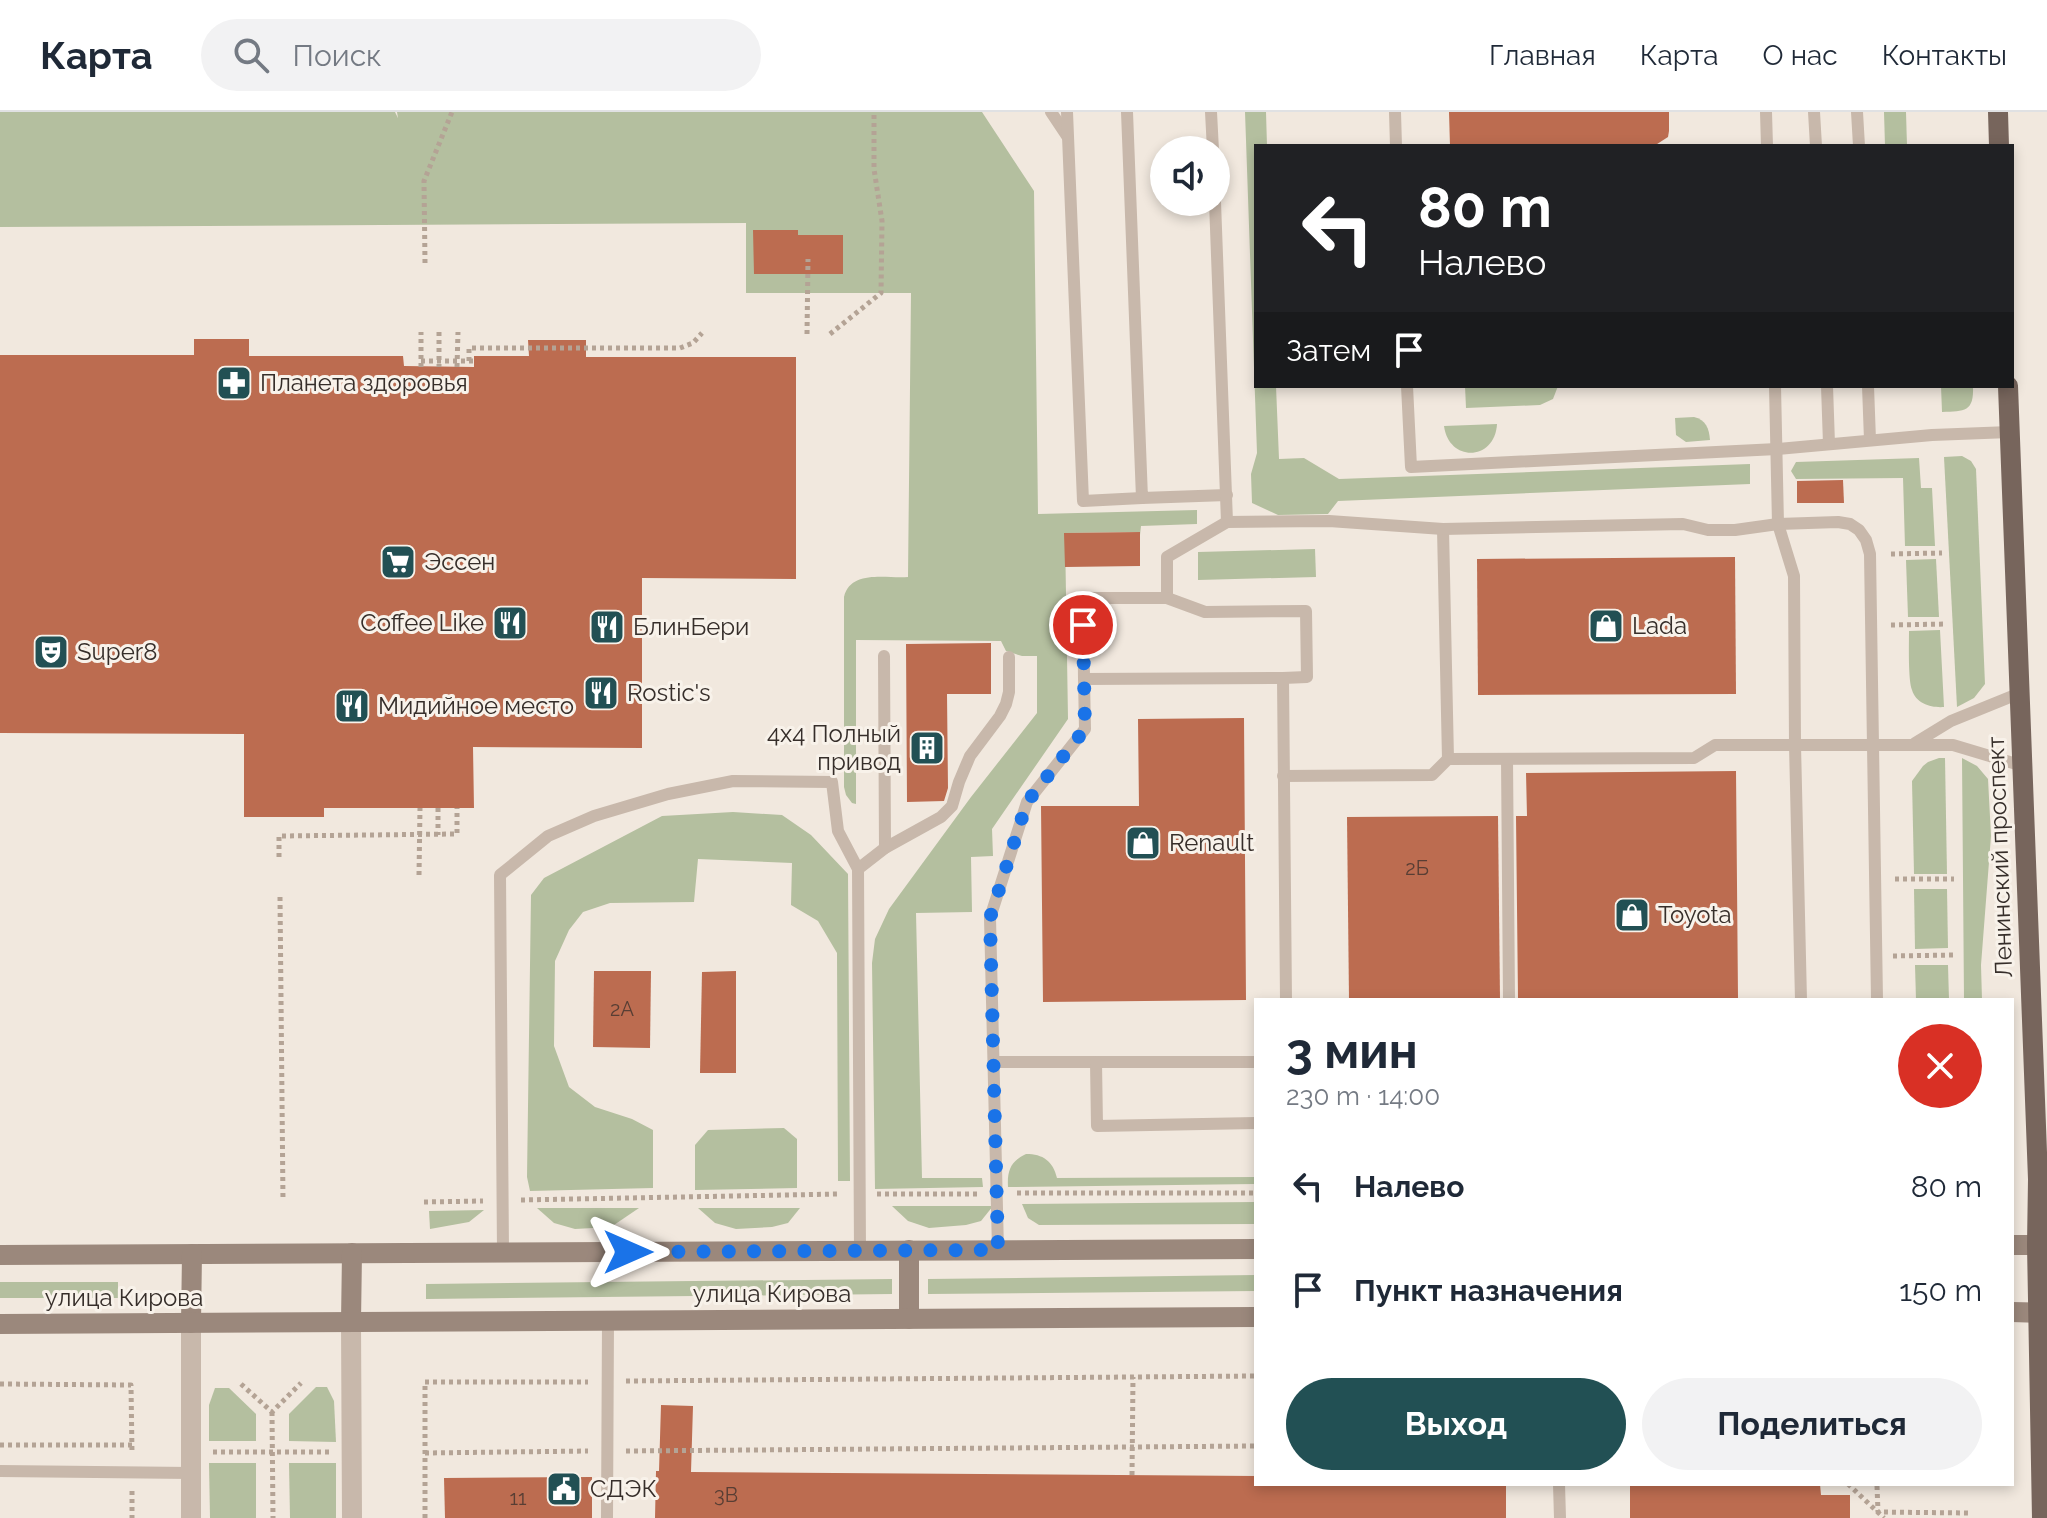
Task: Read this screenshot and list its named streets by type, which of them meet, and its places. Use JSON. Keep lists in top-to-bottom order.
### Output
{
  "streets": {
    "main road": ["Ленинский проспект", "улица Кирова"]
  },
  "places": {
    "pharmacy": ["Планета здоровья"],
    "supermarket": ["Эссен"],
    "restaurant": [
      "Coffee Like",
      "БлинБери",
      "Rostic's",
      "Мидийное место"
    ],
    "shop": ["Lada", "Renault", "Toyota"],
    "theatre": ["Super8"],
    "building": ["4x4 Полный привод"],
    "public building": ["СДЭК"]
  },
  "house_numbers": [
    "2Б",
    "2А",
    "3В",
    "11"
  ],
  "page": {
    "header": "Карта",
    "search": "Поиск",
    "nav": [
      "Главная",
      "Карта",
      "О нас",
      "Контакты"
    ],
    "turn": ["80 m", "Налево"],
    "then": "Затем",
    "heading": ["3 мин", "230 m · 14:00"],
    "list": [
      {
        "name": "Налево",
        "value": "80 m"
      },
      {
        "name": "Пункт назначения",
        "value": "150 m"
      }
    ],
    "buttons": ["Выход", "Поделиться"]
  }
}
